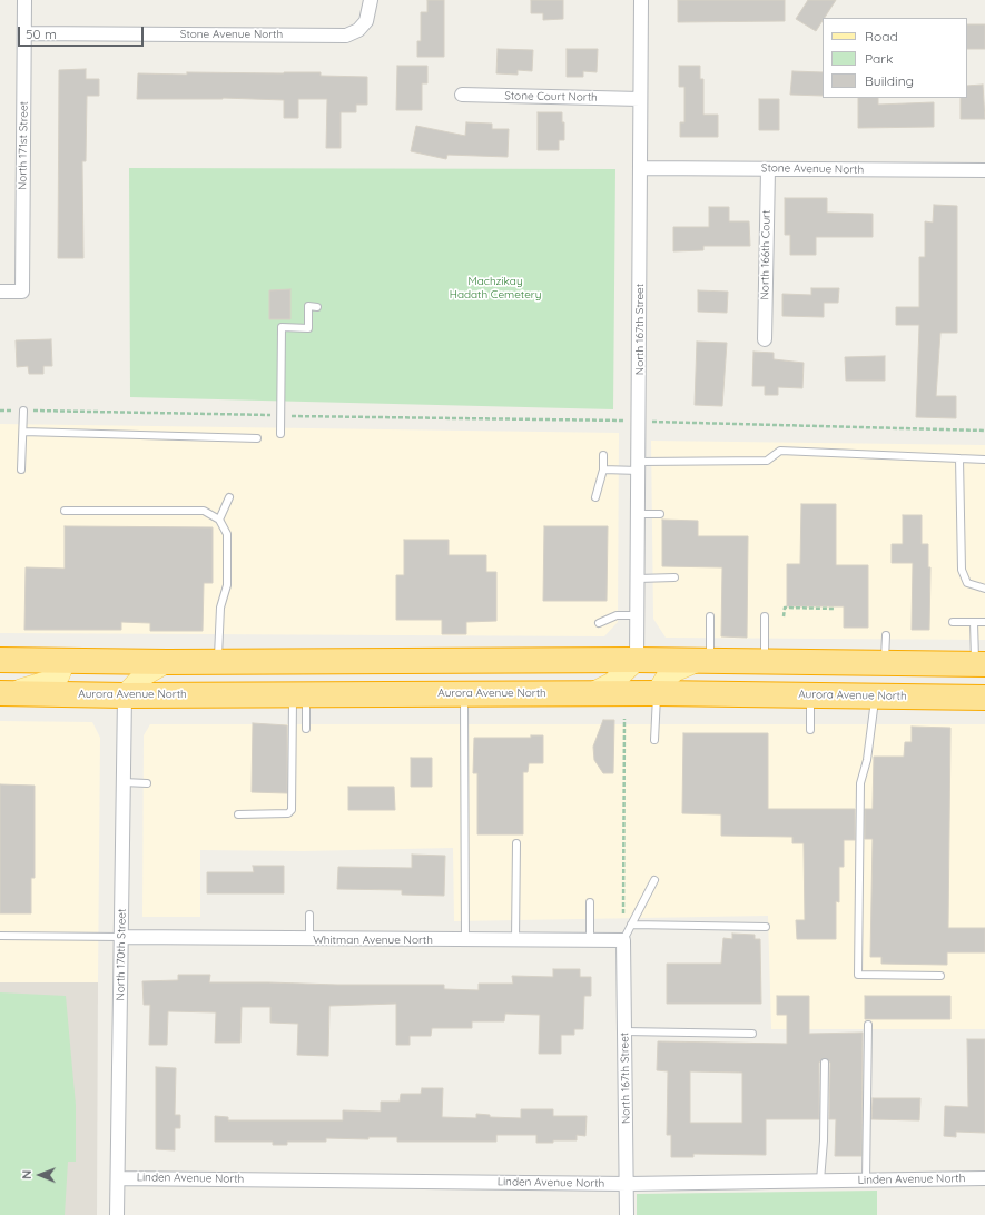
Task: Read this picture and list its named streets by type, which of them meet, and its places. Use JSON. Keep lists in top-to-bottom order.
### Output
{
  "streets": {
    "highway": ["Aurora Avenue North"],
    "street": [
      "Stone Avenue North",
      "Stone Court North",
      "North 171st Street",
      "North 166th Court",
      "North 167th Street",
      "Whitman Avenue North",
      "North 170th Street",
      "Linden Avenue North"
    ]
  },
  "crossings": [
    ["Stone Avenue North", "North 171st Street"],
    ["Stone Avenue North", "North 166th Court"],
    ["Stone Avenue North", "North 167th Street"],
    ["Stone Court North", "North 167th Street"],
    ["North 167th Street", "Whitman Avenue North"],
    ["North 167th Street", "Linden Avenue North"],
    ["Aurora Avenue North", "North 170th Street"],
    ["Whitman Avenue North", "North 170th Street"],
    ["North 170th Street", "Linden Avenue North"]
  ],
  "parks": ["Machzikay Hadath Cemetery"],
  "legend": ["Road", "Park", "Building"],
  "scale_bar": "50 m",
  "north": "left"
}
